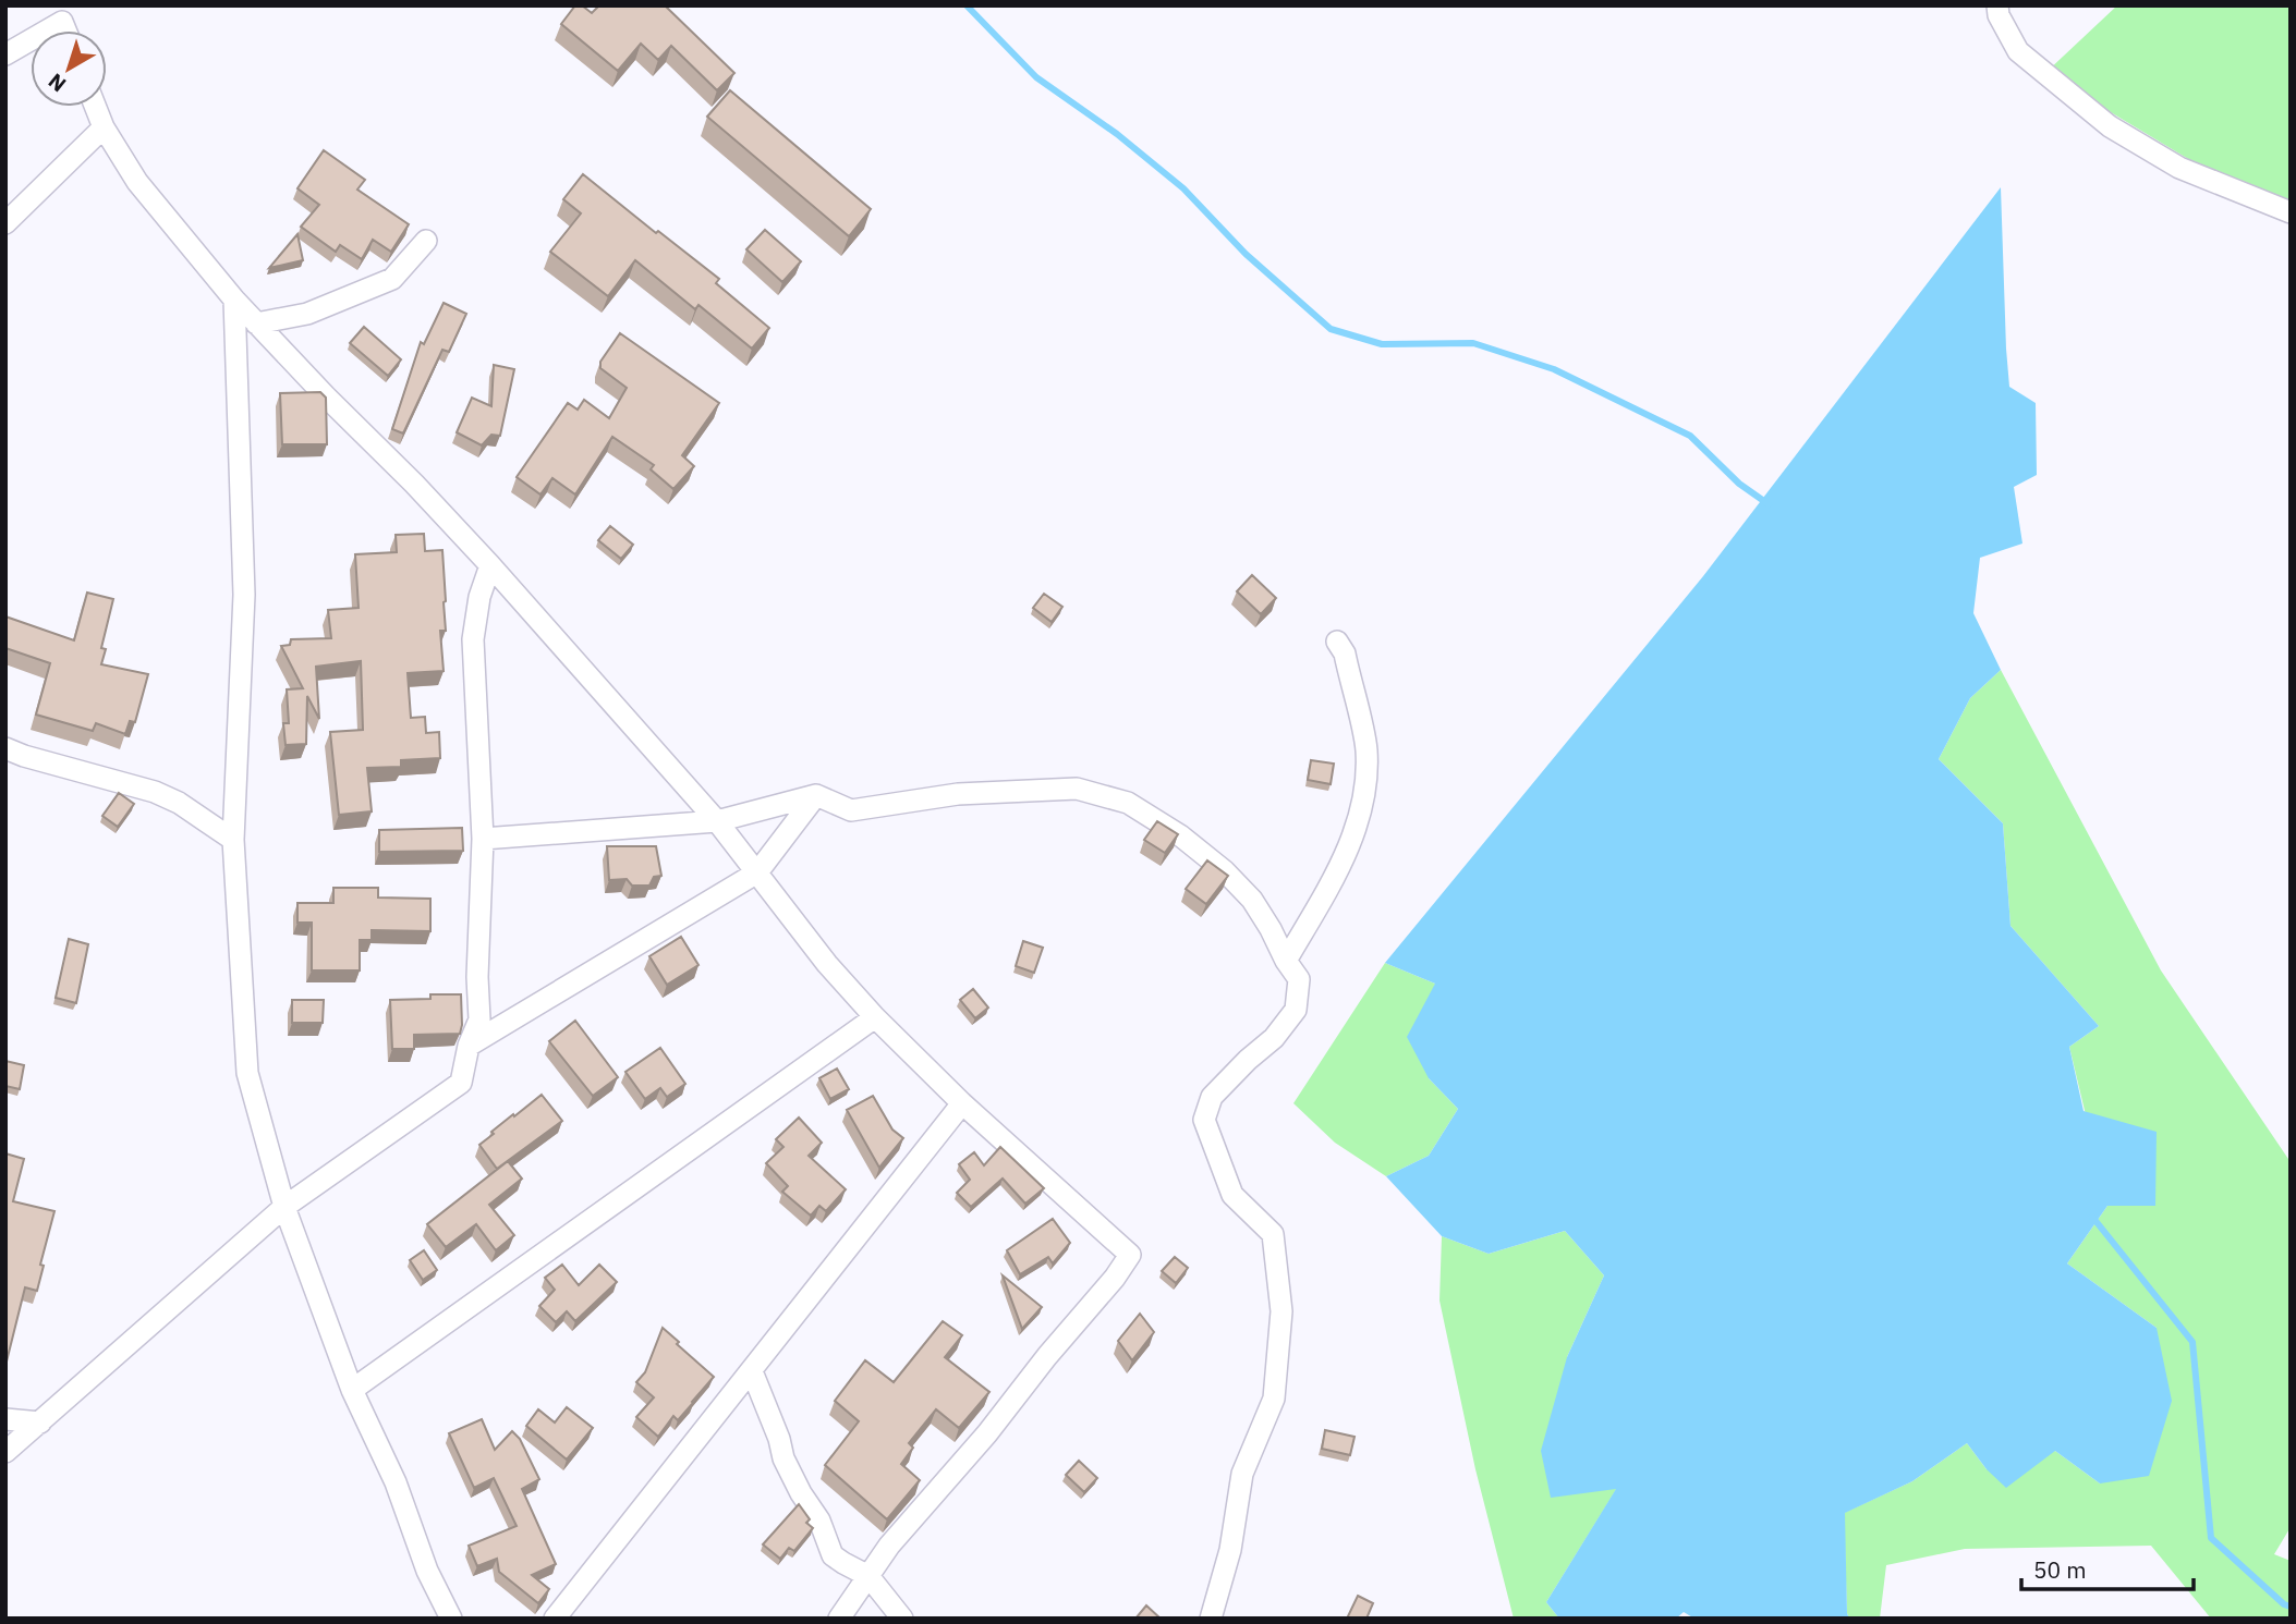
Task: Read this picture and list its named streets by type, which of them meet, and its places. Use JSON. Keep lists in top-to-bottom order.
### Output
{
  "scale_bar": "50 m",
  "north": "bottom left"
}
